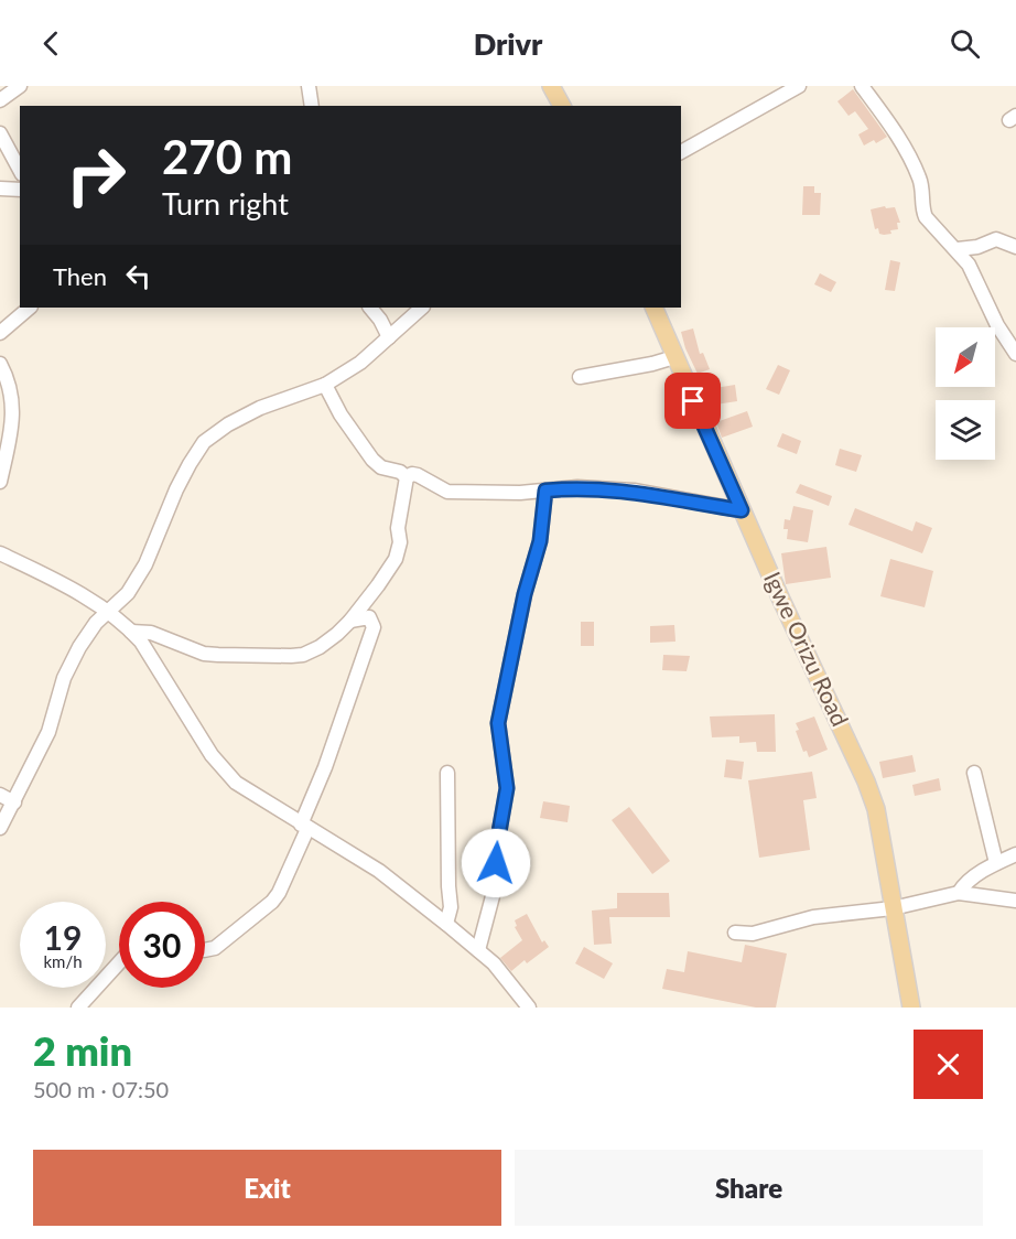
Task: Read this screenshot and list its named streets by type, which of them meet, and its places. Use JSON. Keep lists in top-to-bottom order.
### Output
{
  "streets": {
    "main road": ["Igwe Orizu Road"]
  },
  "north": "bottom left",
  "page": {
    "header": "Drivr",
    "turn": ["270 m", "Turn right"],
    "then": "Then",
    "speed": "19 km/h",
    "limit": "30",
    "heading": ["2 min", "500 m · 07:50"],
    "buttons": ["Exit", "Share"]
  }
}
